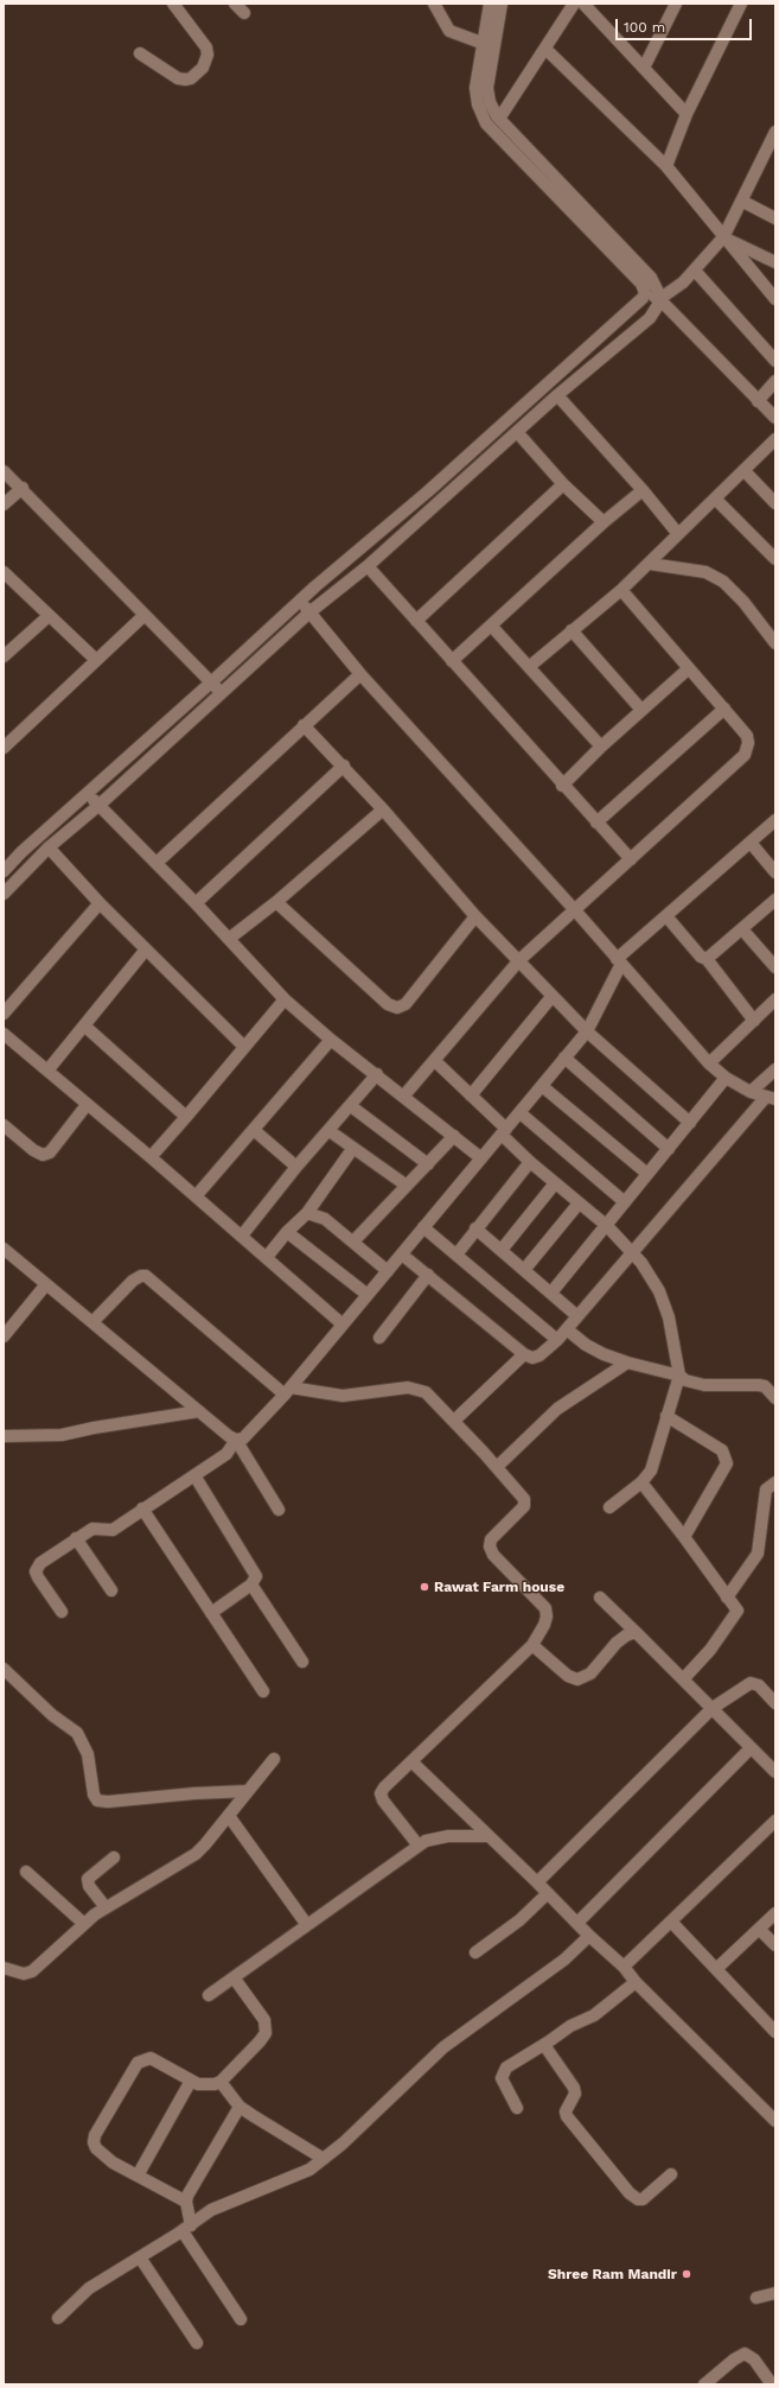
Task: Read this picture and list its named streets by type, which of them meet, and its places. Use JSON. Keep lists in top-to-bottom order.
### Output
{
  "places": ["Rawat Farm house", "Shree Ram Mandir"],
  "scale_bar": "100 m"
}
